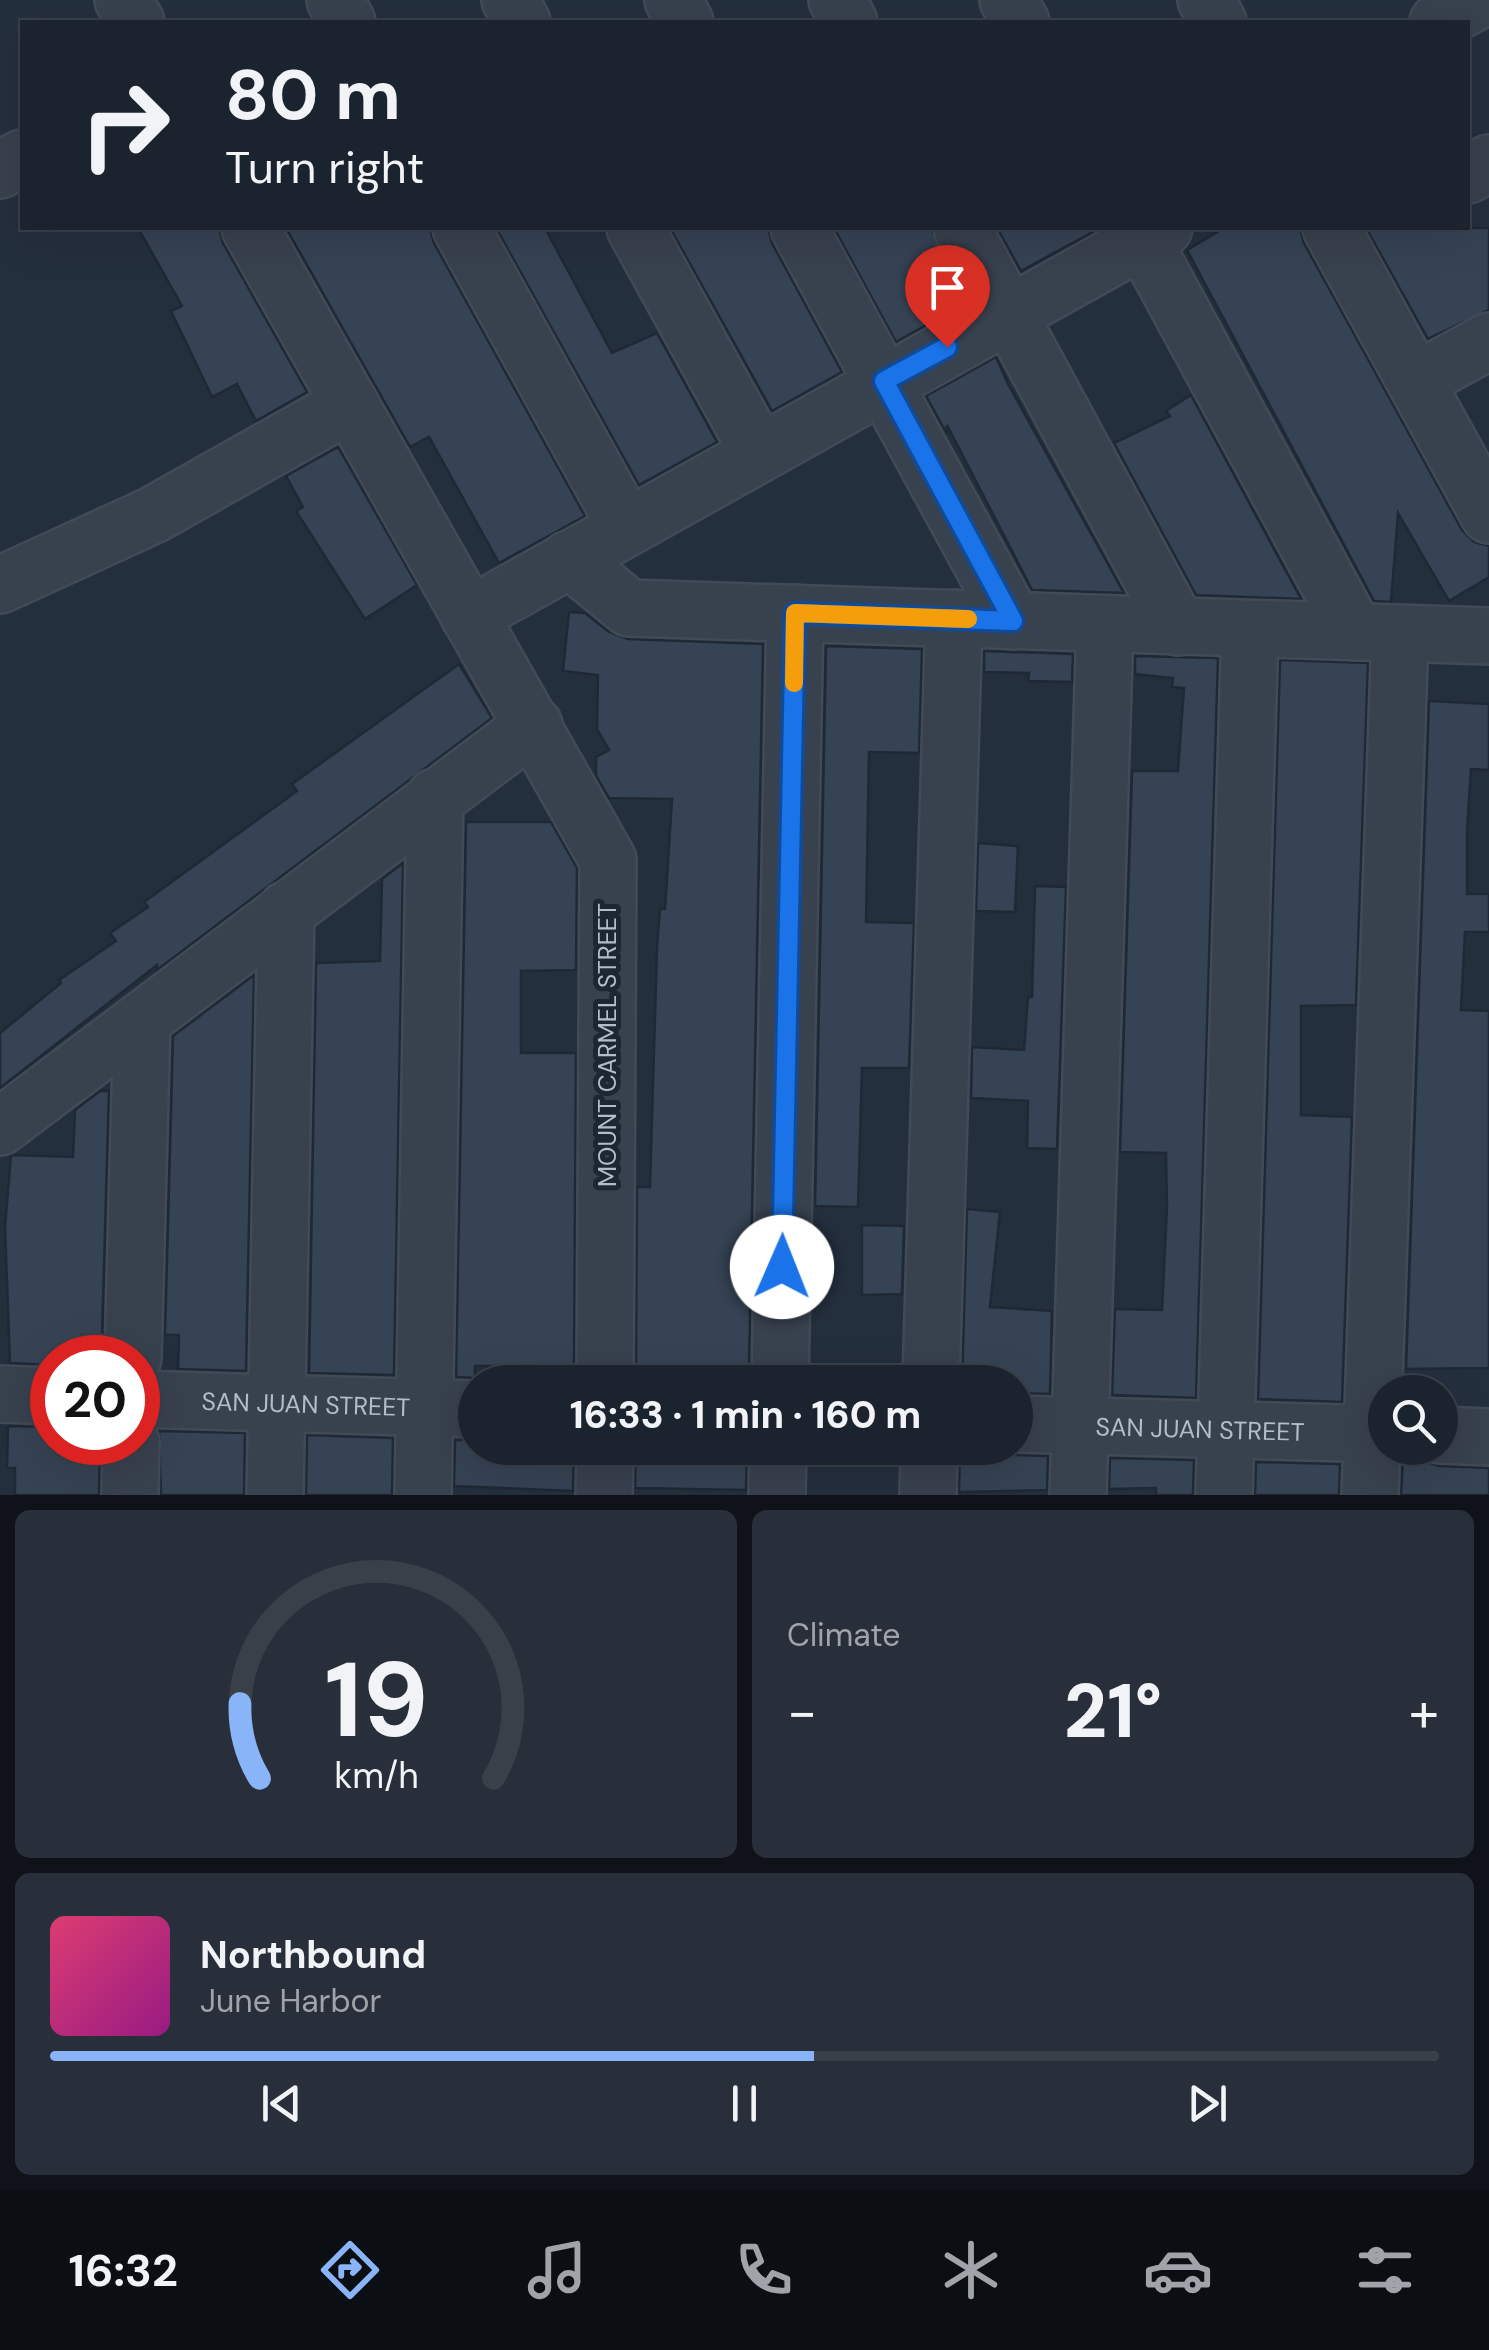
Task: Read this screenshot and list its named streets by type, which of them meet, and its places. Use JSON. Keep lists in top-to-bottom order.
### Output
{
  "streets": {
    "street": ["MOUNT CARMEL STREET", "SAN JUAN STREET"]
  },
  "page": {
    "turn": ["80 m", "Turn right"],
    "limit": "20",
    "trip": "16:33 · 1 min · 160 m",
    "tile": "Climate",
    "heat": ["−", "21°", "+"],
    "song": ["Northbound", "June Harbor"],
    "tabs": "16:32",
    "gauge": ["19", "km/h"]
  }
}
